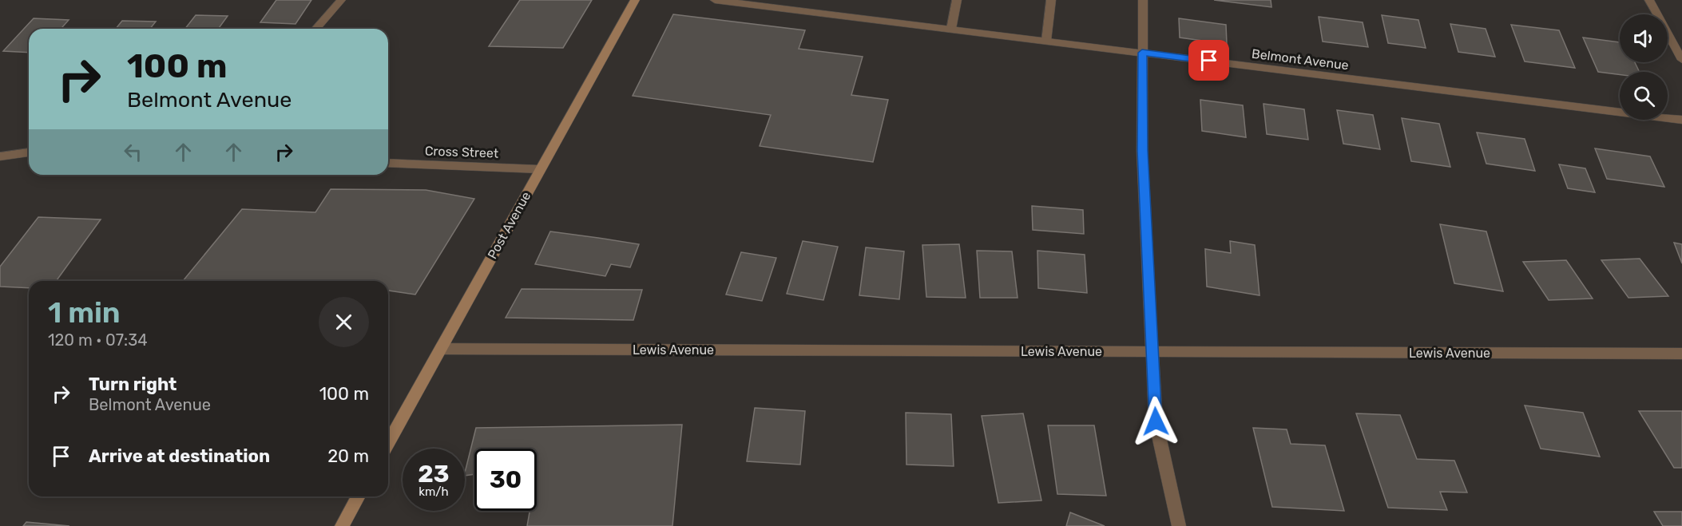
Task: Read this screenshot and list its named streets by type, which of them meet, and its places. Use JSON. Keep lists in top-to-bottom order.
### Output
{
  "streets": {
    "main road": ["Post Avenue"],
    "street": ["Belmont Avenue", "Cross Street", "Lewis Avenue"]
  },
  "crossings": [
    ["Cross Street", "Post Avenue"],
    ["Post Avenue", "Lewis Avenue"]
  ],
  "page": {
    "turn": ["100 m", "Belmont Avenue"],
    "heading": ["1 min", "120 m · 07:34"],
    "list": [
      {
        "name": "Turn right",
        "note": "Belmont Avenue",
        "value": "100 m"
      },
      {
        "name": "Arrive at destination",
        "value": "20 m"
      }
    ],
    "speed": "23 km/h",
    "limit": "30"
  }
}
